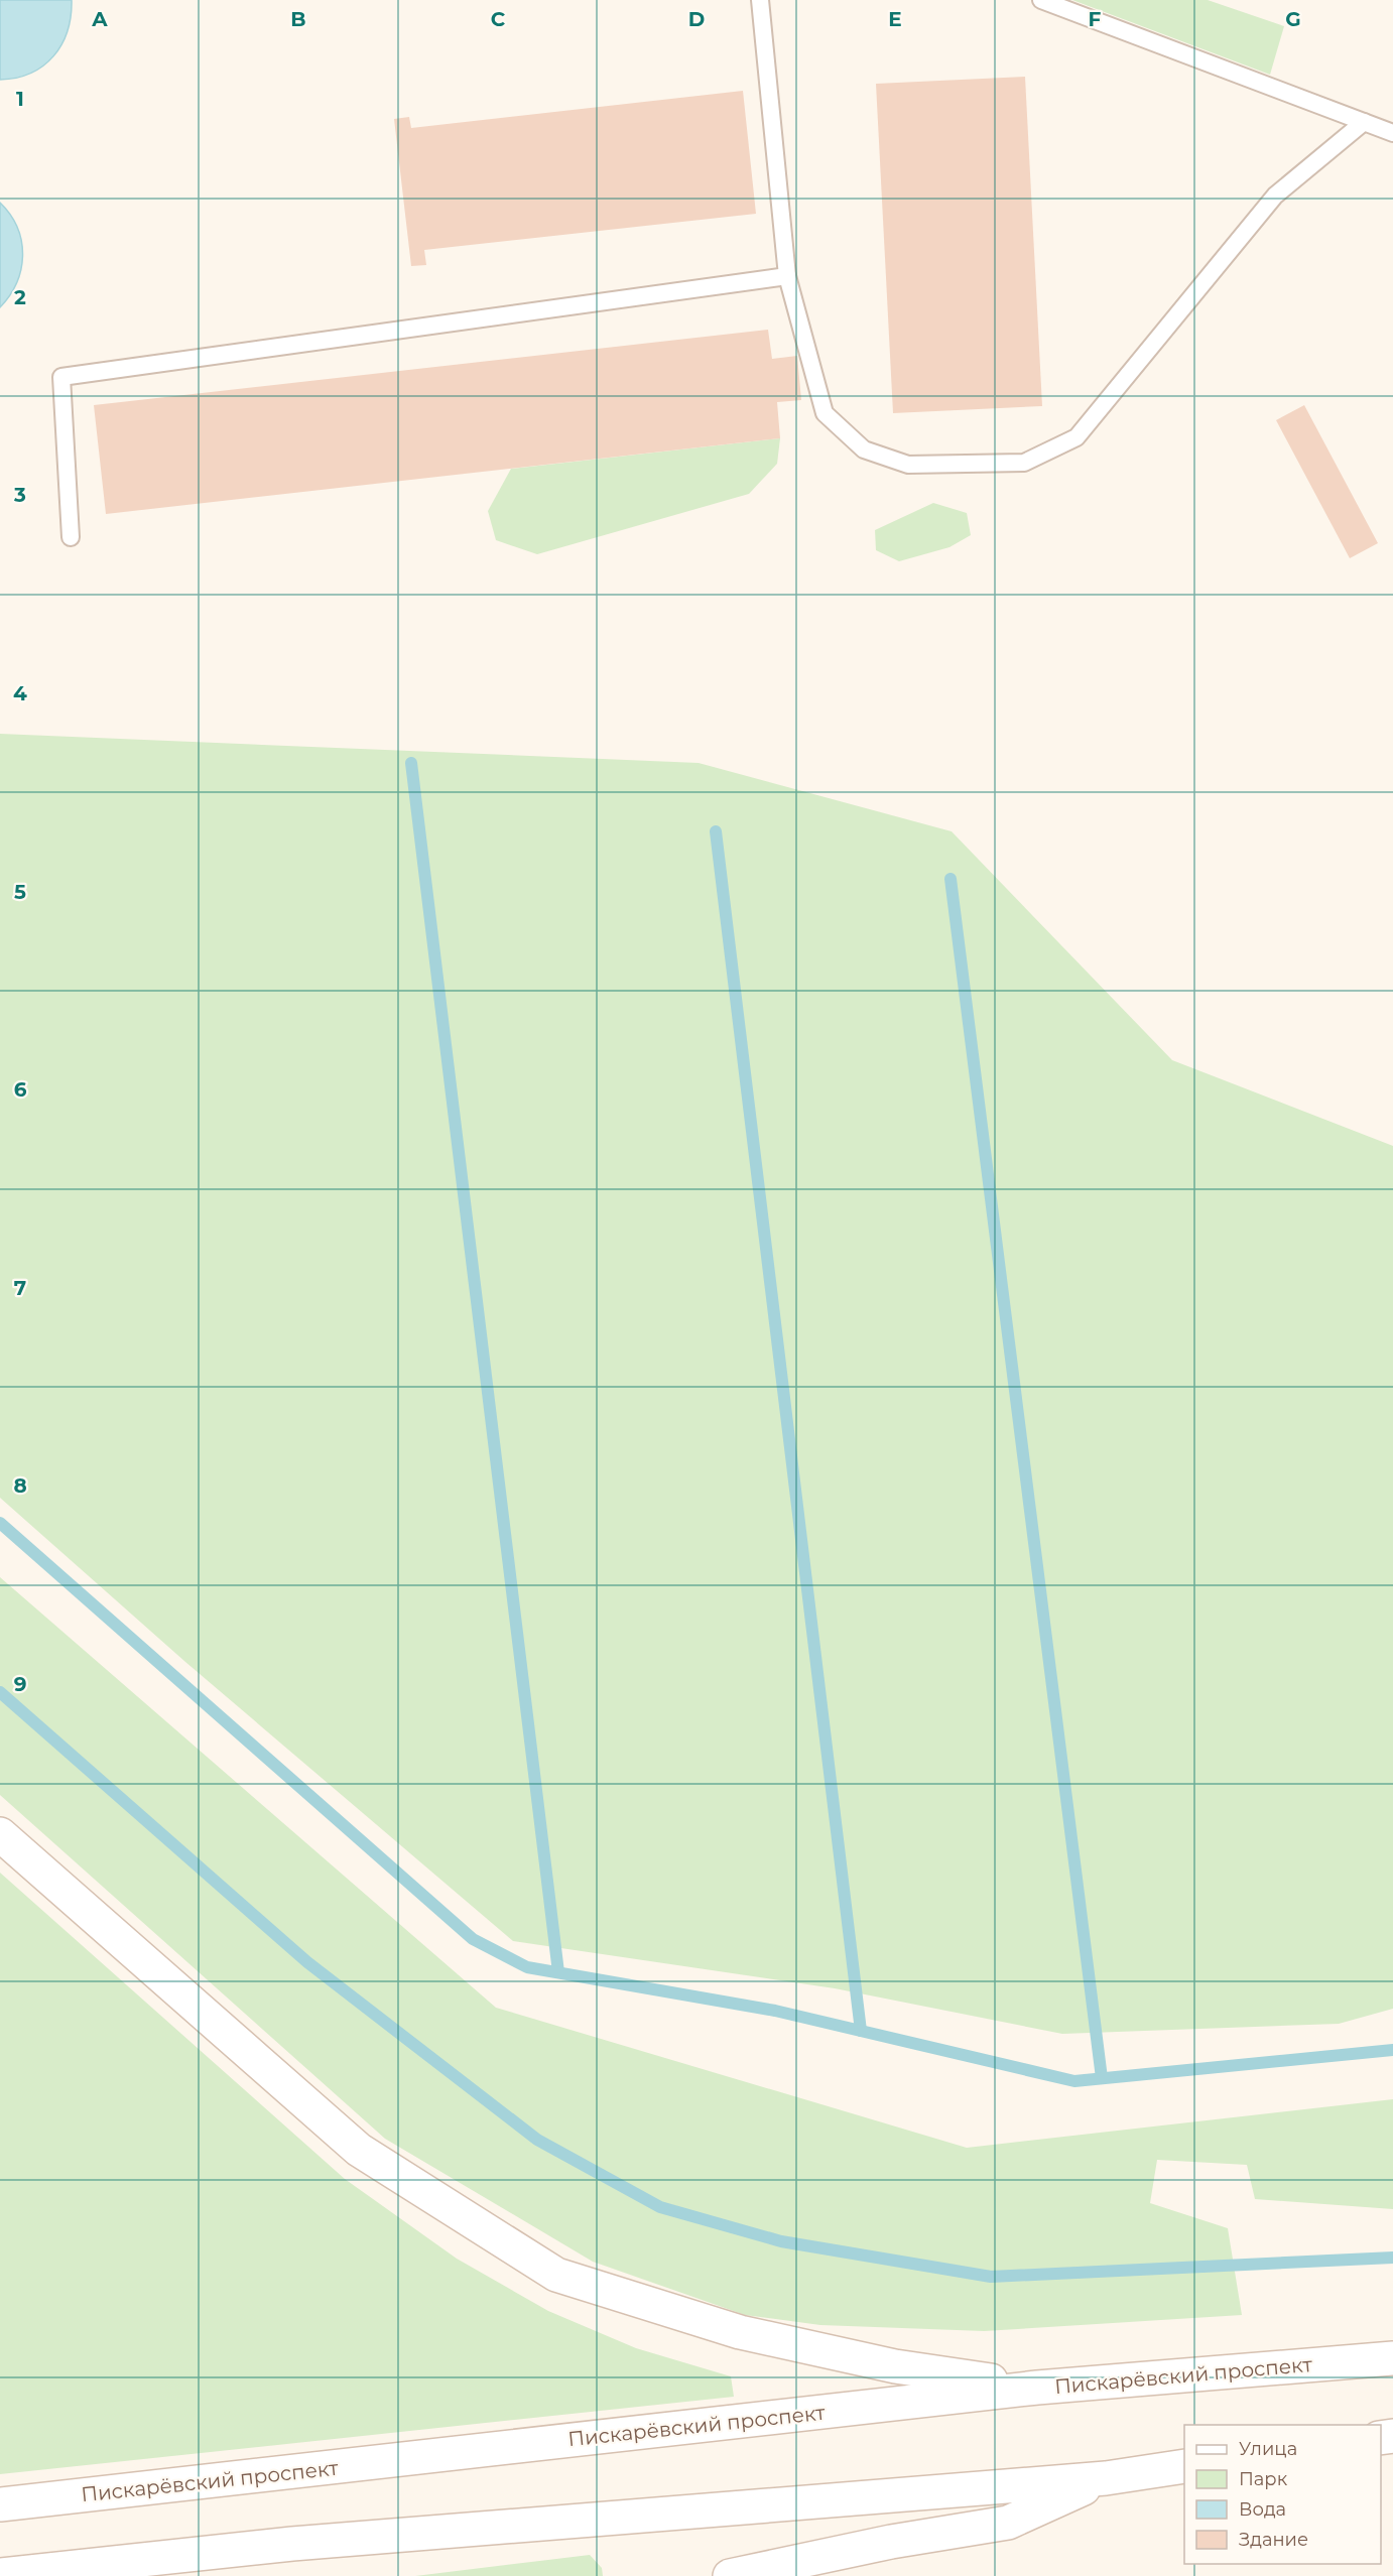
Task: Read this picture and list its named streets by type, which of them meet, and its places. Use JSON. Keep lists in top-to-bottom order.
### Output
{
  "streets": {
    "main road": ["Пискарёвский проспект"]
  },
  "legend": [
    "Улица",
    "Парк",
    "Вода",
    "Здание"
  ],
  "grid": {
    "columns": [
      "A",
      "B",
      "C",
      "D",
      "E",
      "F",
      "G"
    ],
    "rows": [
      "1",
      "2",
      "3",
      "4",
      "5",
      "6",
      "7",
      "8",
      "9"
    ]
  }
}
